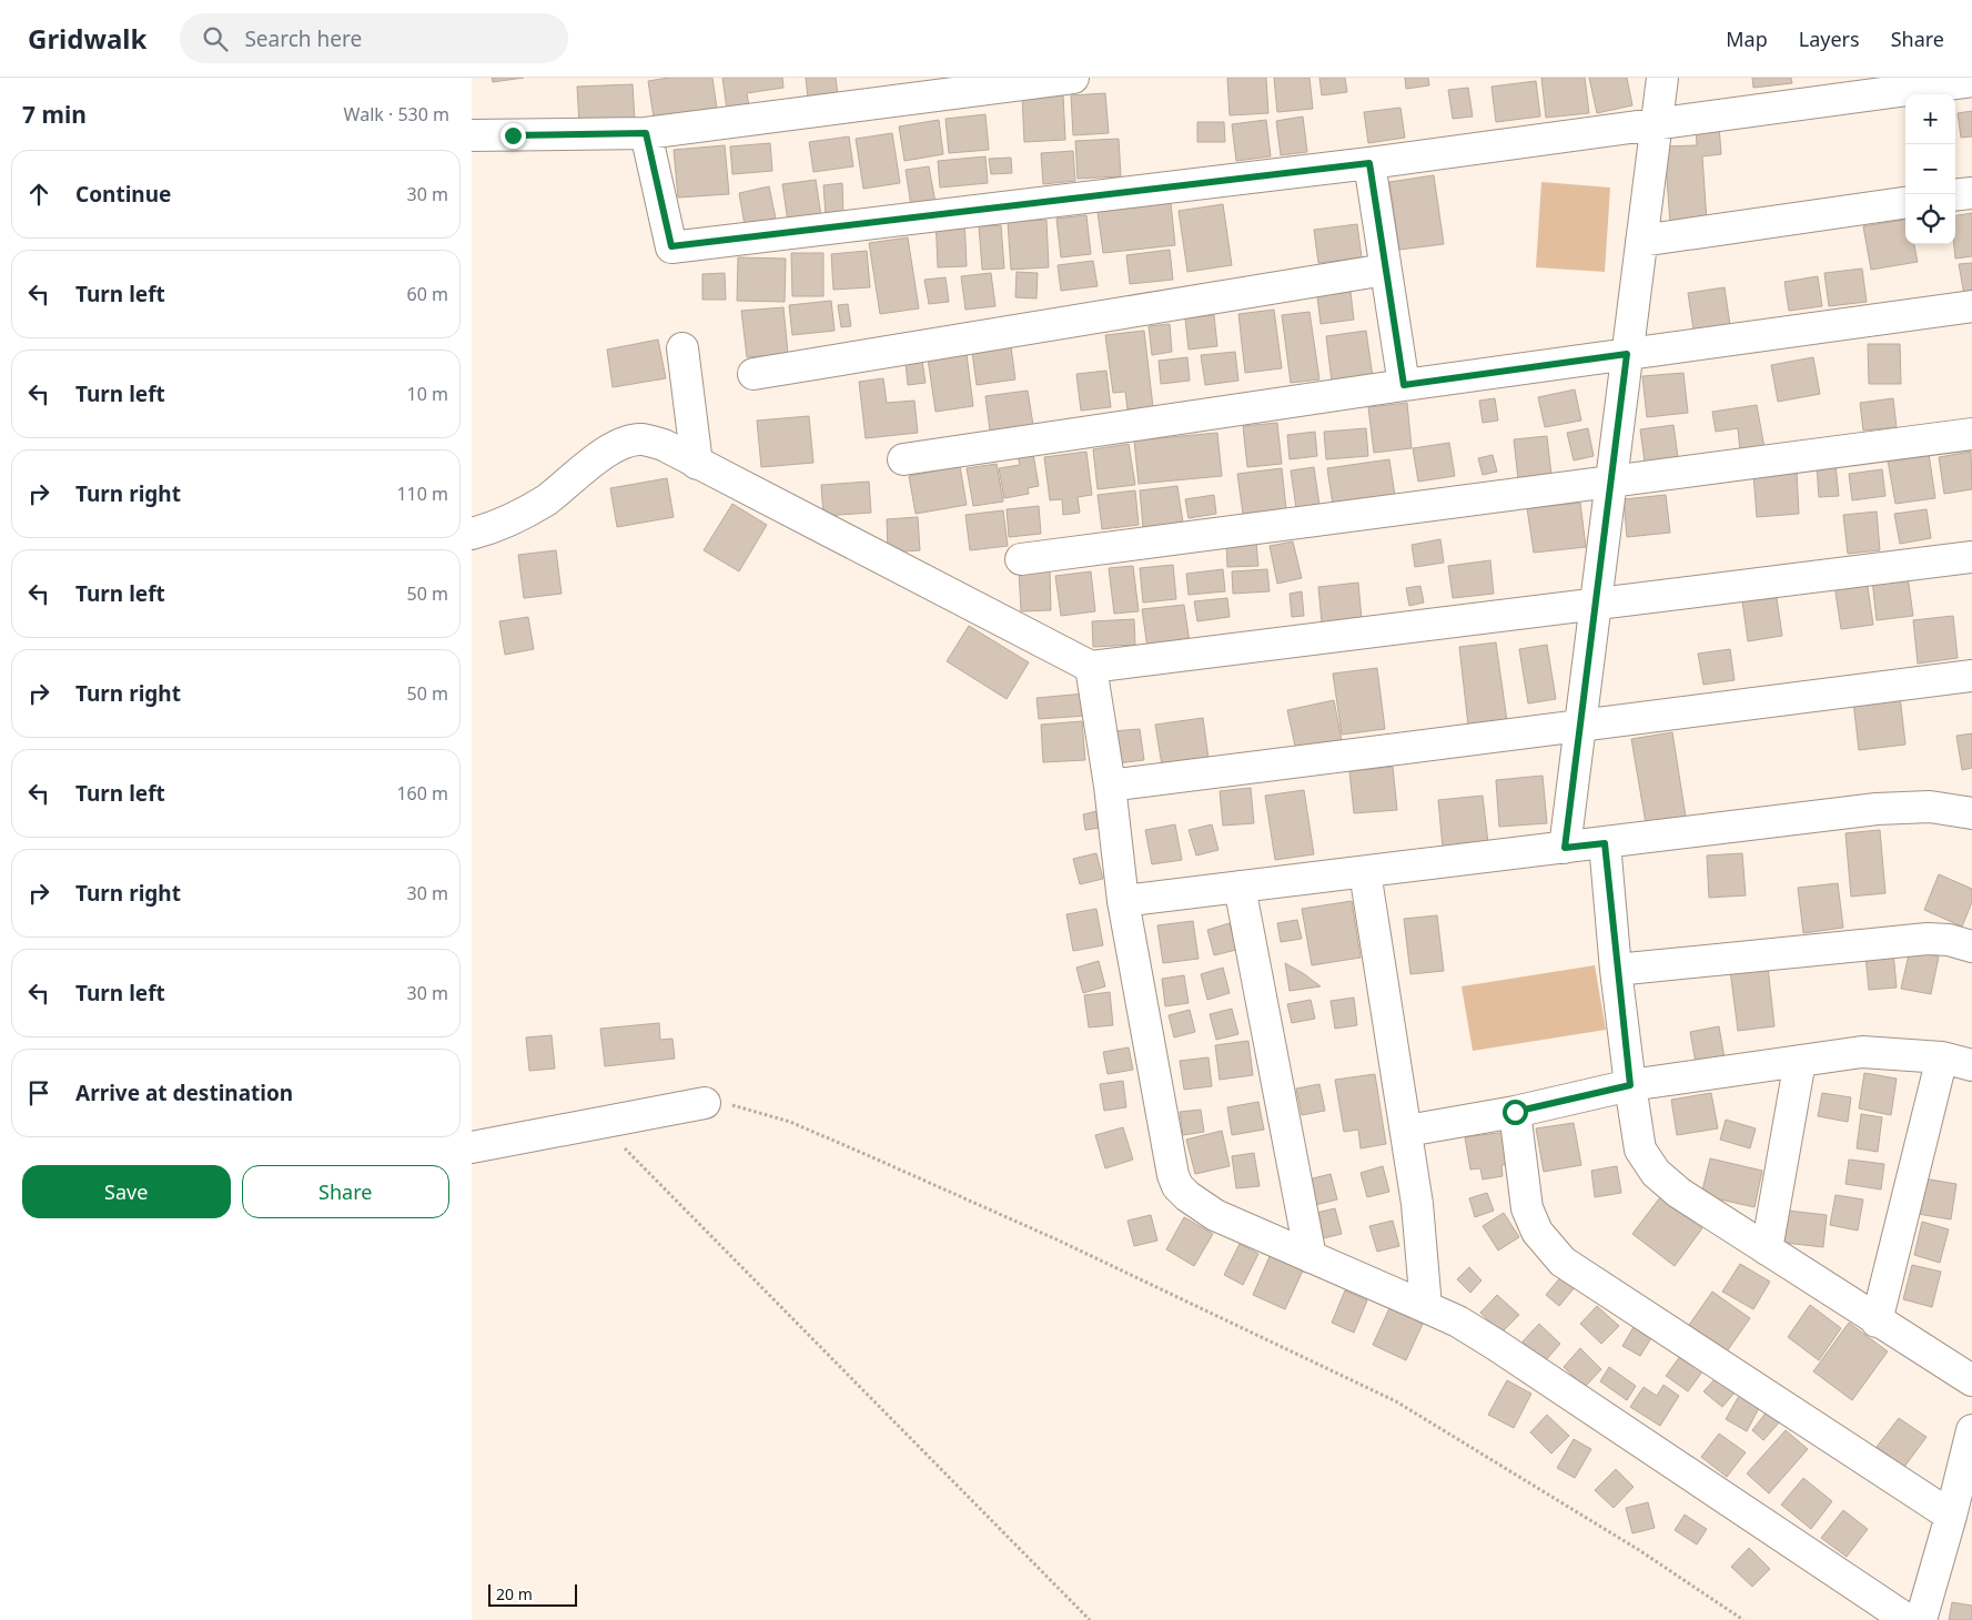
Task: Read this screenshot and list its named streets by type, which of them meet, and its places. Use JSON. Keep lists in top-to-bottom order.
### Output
{
  "scale_bar": "20 m",
  "page": {
    "header": "Gridwalk",
    "search": "Search here",
    "nav": ["Map", "Layers", "Share"],
    "heading": ["7 min", "Walk · 530 m"],
    "map_buttons": ["+", "−"],
    "list": [
      ["Continue", "30 m"],
      ["Turn left", "60 m"],
      ["Turn left", "10 m"],
      ["Turn right", "110 m"],
      ["Turn left", "50 m"],
      ["Turn right", "50 m"],
      ["Turn left", "160 m"],
      ["Turn right", "30 m"],
      ["Turn left", "30 m"],
      "Arrive at destination"
    ],
    "buttons": ["Save", "Share"],
    "scale": "20 m"
  }
}
